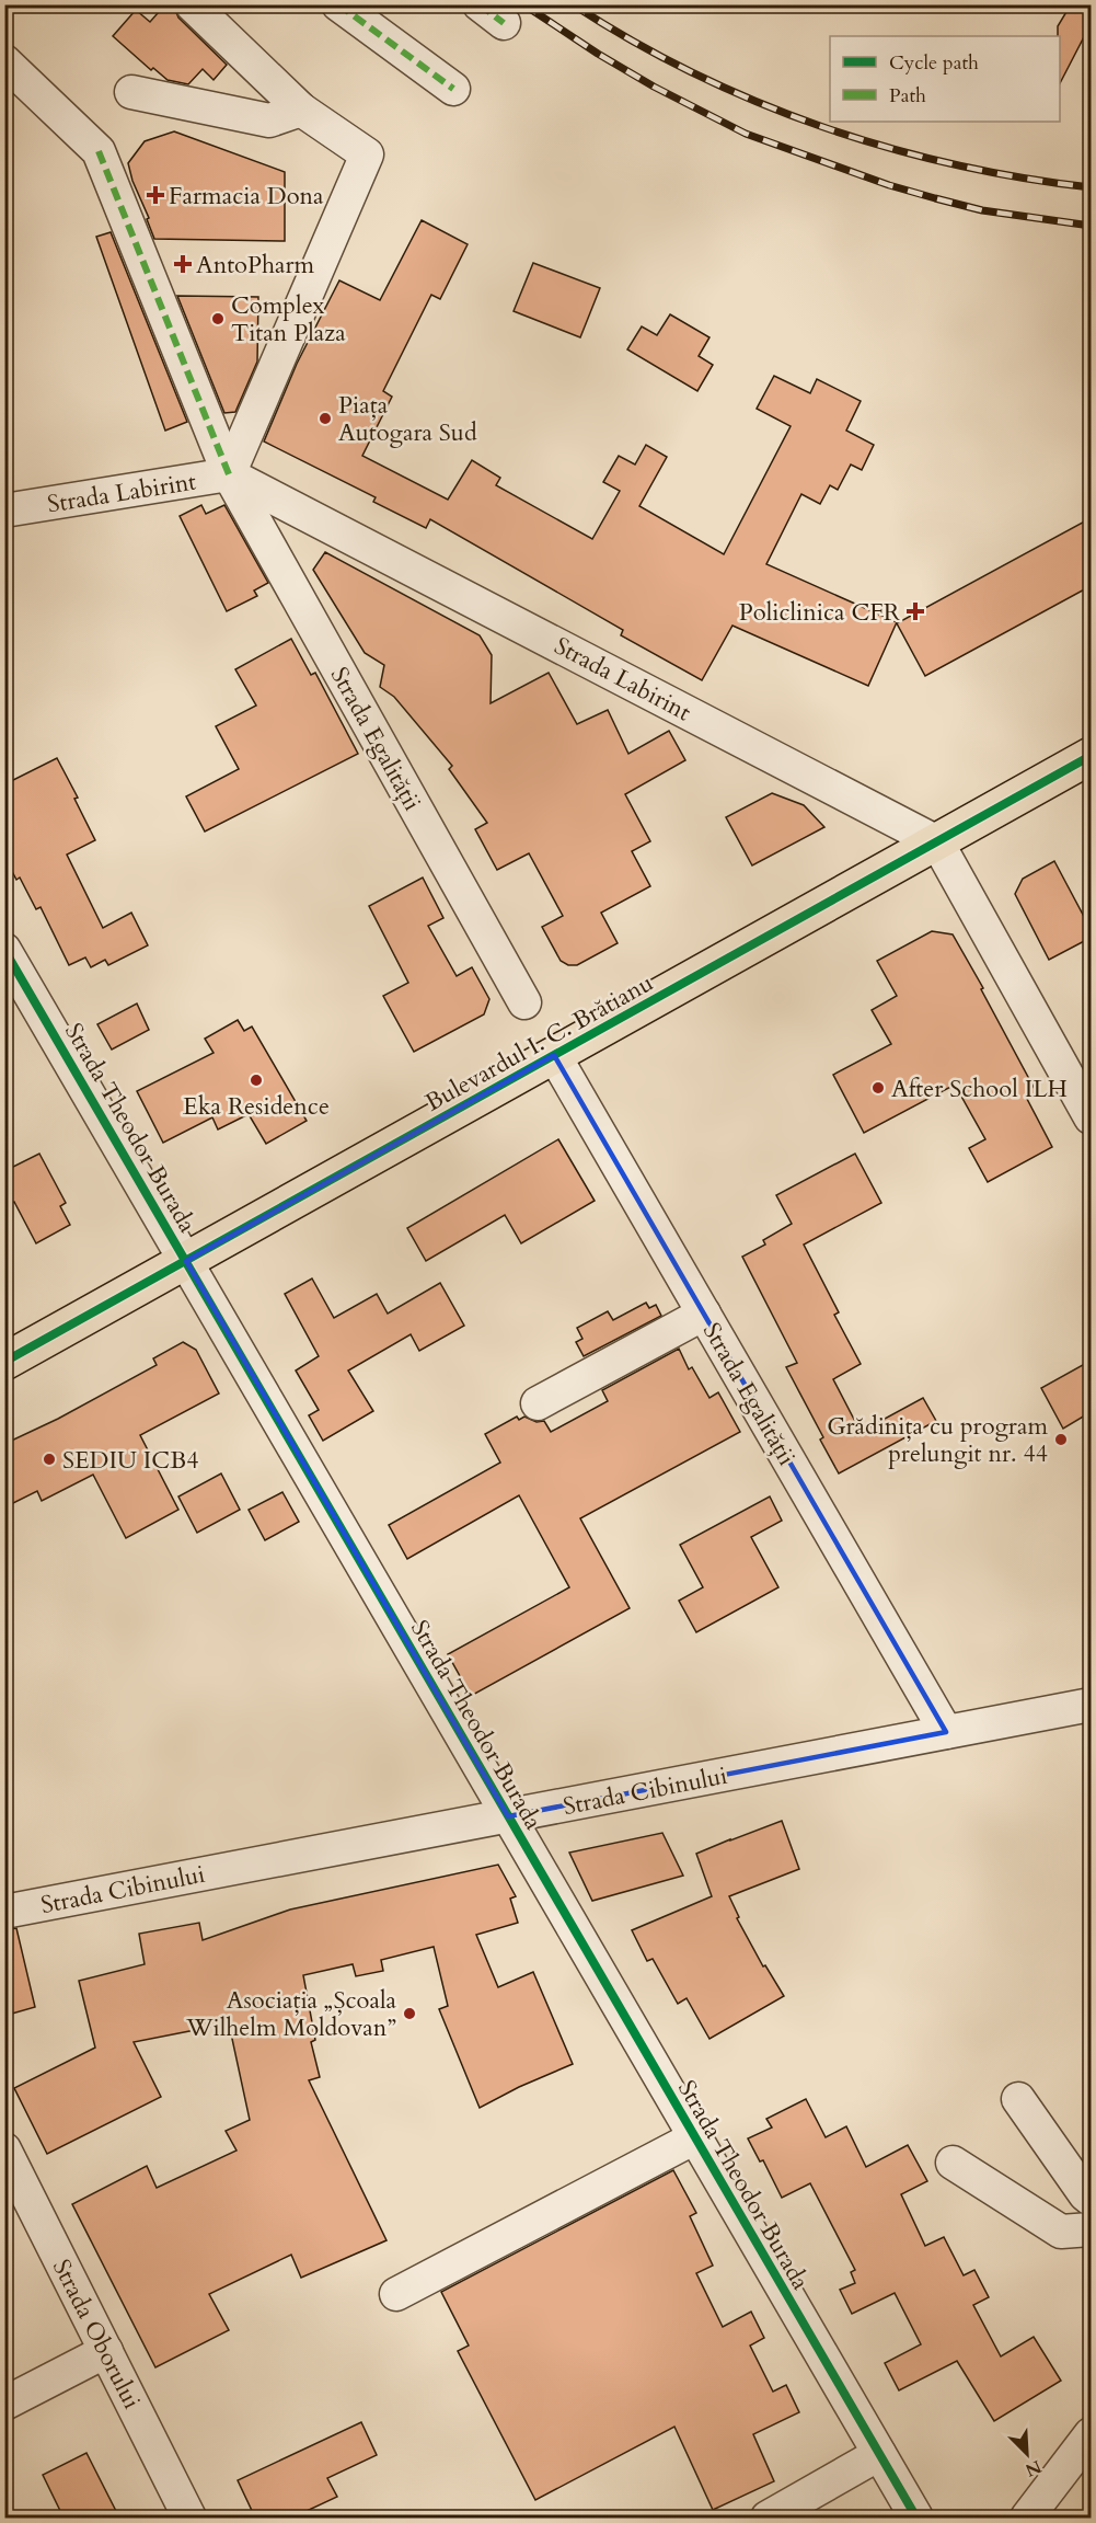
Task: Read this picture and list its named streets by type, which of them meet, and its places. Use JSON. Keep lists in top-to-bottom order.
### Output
{
  "streets": {
    "main road": ["Bulevardul I. C. Brătianu"],
    "street": [
      "Strada Labirint",
      "Strada Egalității",
      "Strada Theodor Burada",
      "Strada Cibinului",
      "Strada Oborului"
    ]
  },
  "crossings": [
    ["Strada Labirint", "Strada Egalității"],
    ["Strada Labirint", "Bulevardul I. C. Brătianu"],
    ["Strada Egalității", "Bulevardul I. C. Brătianu"],
    ["Strada Egalității", "Strada Cibinului"],
    ["Bulevardul I. C. Brătianu", "Strada Theodor Burada"],
    ["Strada Theodor Burada", "Strada Cibinului"]
  ],
  "places": {
    "health": ["Farmacia Dona", "AntoPharm", "Policlinica CFR"],
    "other": [
      "Complex Titan Plaza",
      "Piața Autogara Sud",
      "Eka Residence",
      "After School ILH",
      "Grădinița cu program prelungit nr. 44",
      "SEDIU ICB4",
      "Asociația „Școala Wilhelm Moldovan”"
    ]
  },
  "legend": ["Cycle path", "Path"],
  "north": "bottom right"
}
